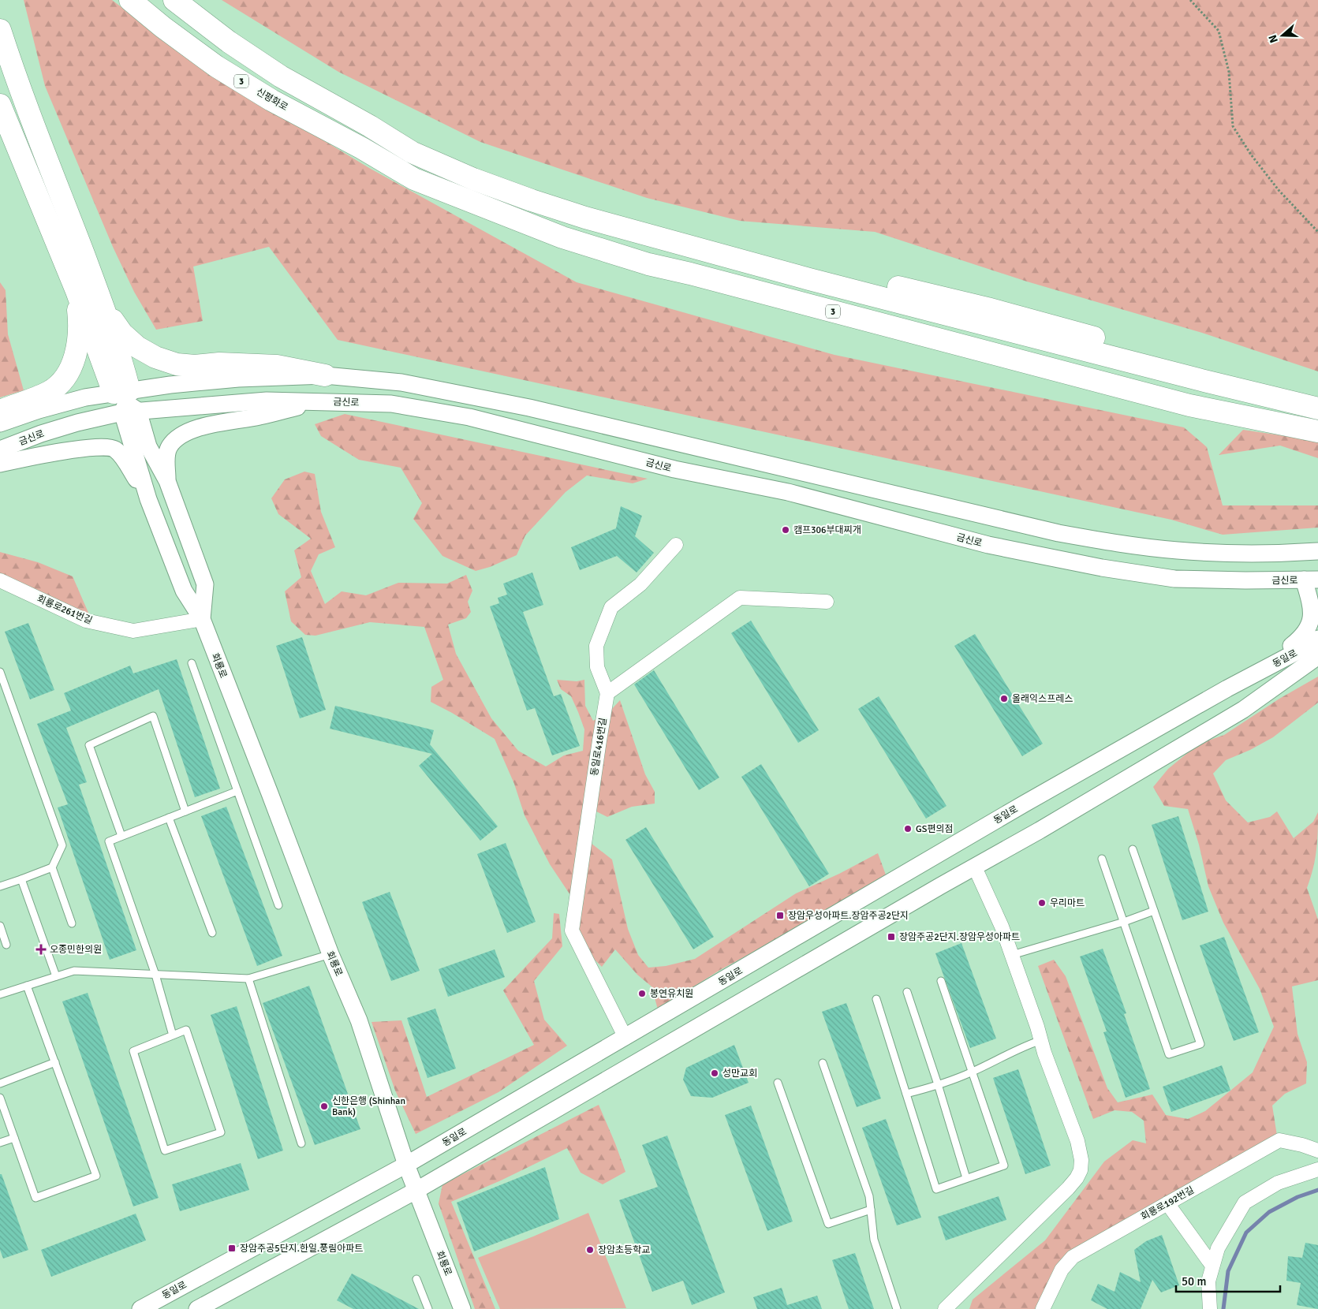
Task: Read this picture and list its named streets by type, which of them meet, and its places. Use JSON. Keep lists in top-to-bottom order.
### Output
{
  "streets": {
    "highway": ["3", "신평화로"],
    "street": [
      "금신로",
      "회룡로261번길",
      "동일로",
      "회룡로",
      "동일로416번길",
      "회룡로192번길"
    ]
  },
  "crossings": [
    ["3", "신평화로"],
    ["금신로", "회룡로"],
    ["회룡로261번길", "회룡로"],
    ["동일로", "회룡로"],
    ["동일로", "동일로416번길"]
  ],
  "places": {
    "other": [
      "캠프306부대찌개",
      "올래익스프레스",
      "GS편의점",
      "우리마트",
      "봉연유치원",
      "성만교회",
      "신한은행 (Shinhan Bank)",
      "장암초등학교"
    ],
    "transit": ["장암우성아파트.장암주공2단지", "장암주공2단지.장암우성아파트", "장암주공5단지.한일.풍림아파트"],
    "health": ["오종민한의원"]
  },
  "scale_bar": "50 m",
  "north": "left"
}
